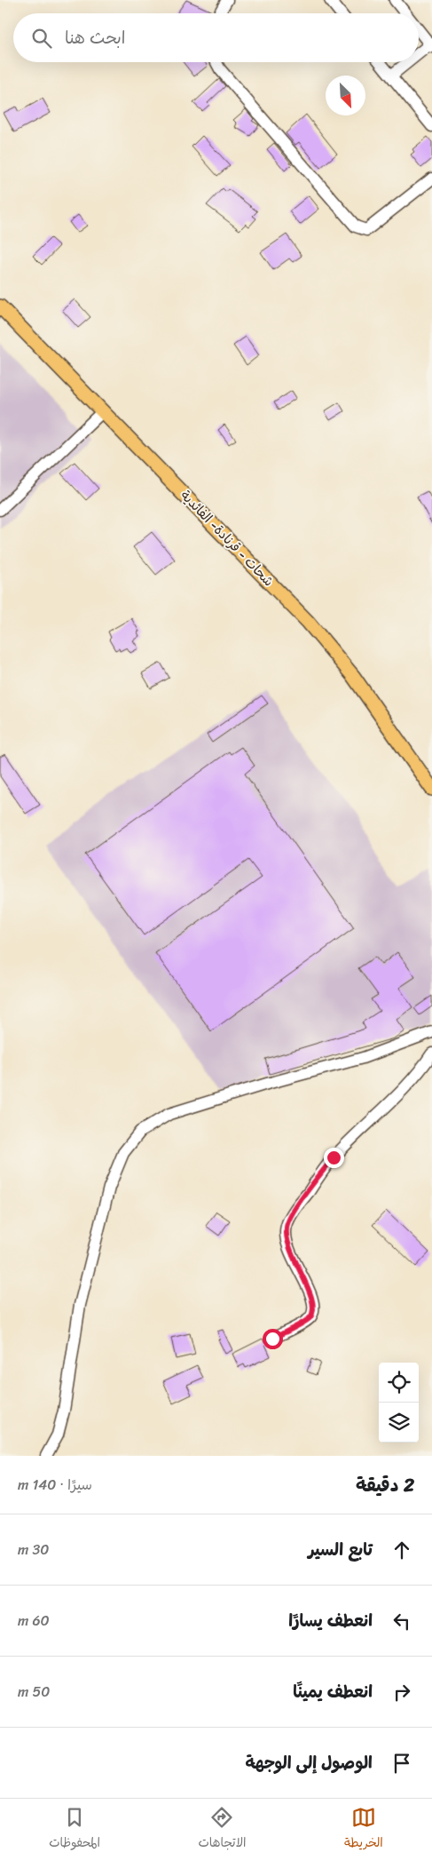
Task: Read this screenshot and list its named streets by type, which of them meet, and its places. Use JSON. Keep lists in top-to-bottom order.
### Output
{
  "streets": {
    "main road": ["شحات - قرنادة- الفائدية"]
  },
  "north": "bottom right",
  "page": {
    "search": "ابحث هنا",
    "heading": ["2 دقيقة", "سيرًا · 140 m"],
    "list": [
      ["تابع السير", "30 m"],
      ["انعطف يسارًا", "60 m"],
      ["انعطف يمينًا", "50 m"],
      "الوصول إلى الوجهة"
    ],
    "nav": ["الخريطة", "الاتجاهات", "المحفوظات"]
  }
}
